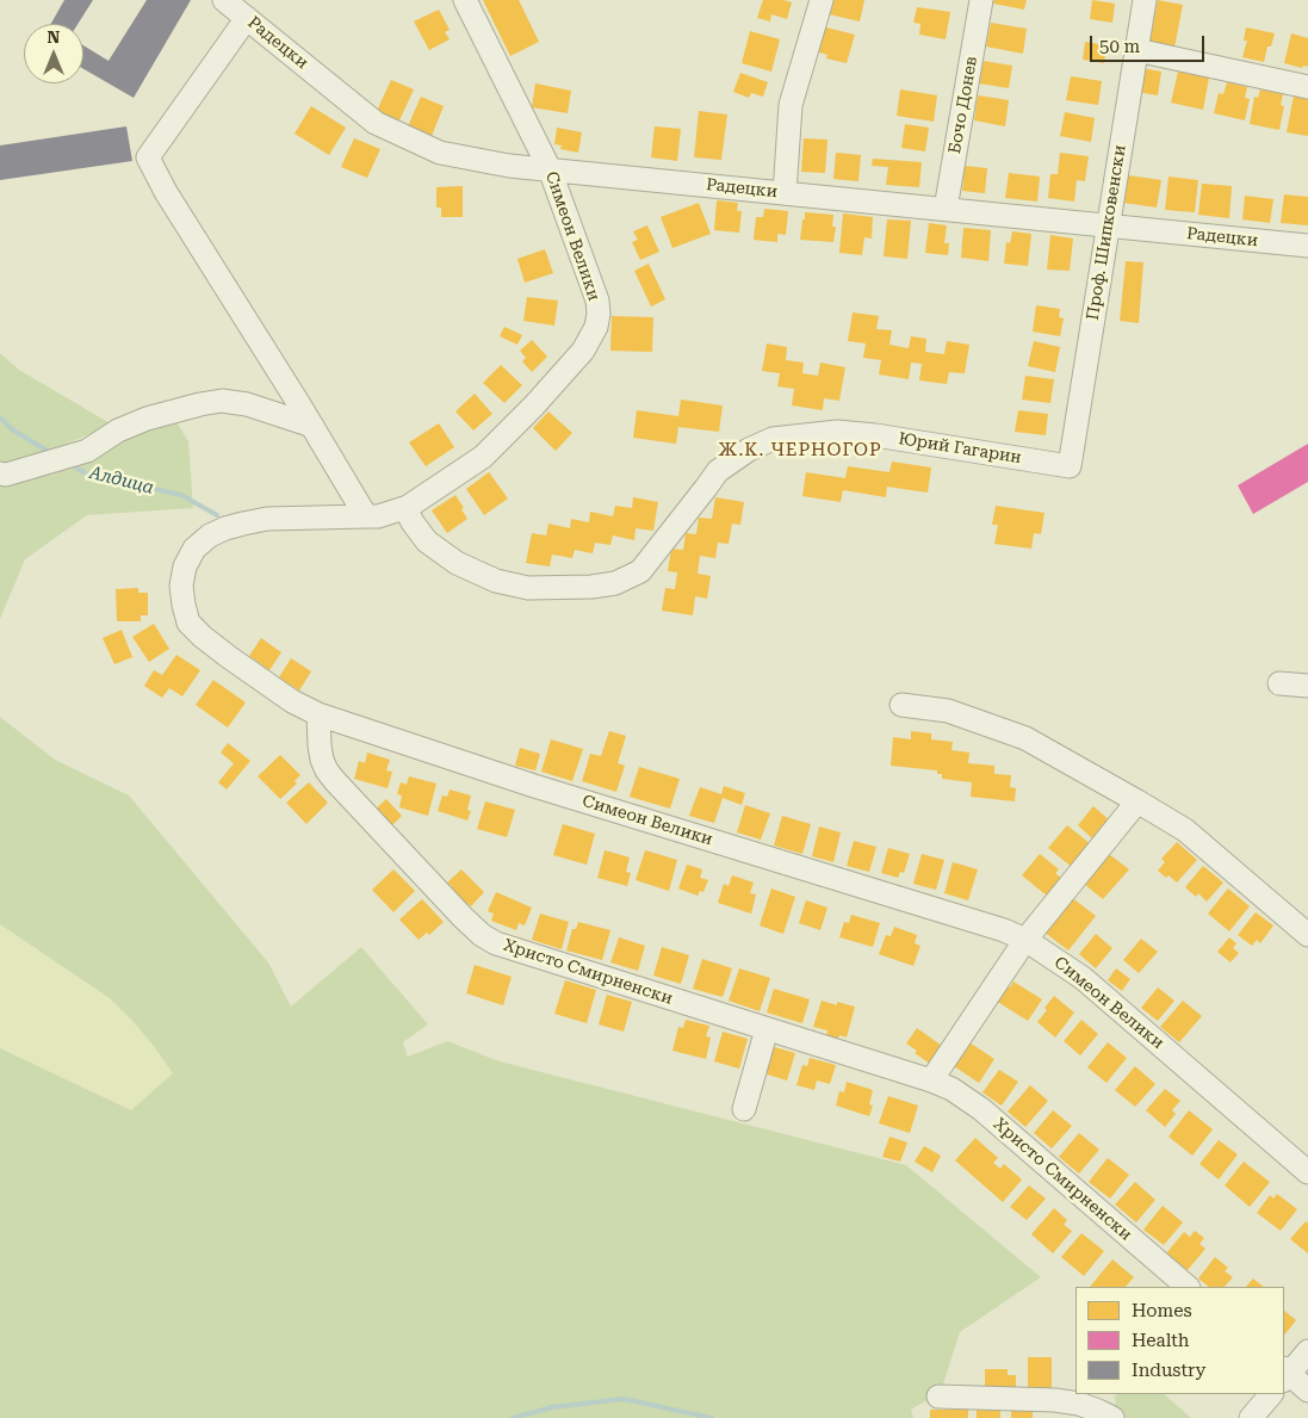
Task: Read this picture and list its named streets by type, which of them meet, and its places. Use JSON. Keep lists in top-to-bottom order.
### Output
{
  "streets": {
    "street": [
      "Радецки",
      "Бочо Донев",
      "Проф. Шипковенски",
      "Симеон Велики",
      "Юрий Гагарин",
      "Христо Смирненски"
    ]
  },
  "crossings": [
    ["Радецки", "Бочо Донев"],
    ["Радецки", "Проф. Шипковенски"],
    ["Радецки", "Симеон Велики"],
    ["Проф. Шипковенски", "Юрий Гагарин"],
    ["Симеон Велики", "Юрий Гагарин"],
    ["Симеон Велики", "Христо Смирненски"]
  ],
  "districts": ["Ж.К. ЧЕРНОГОР"],
  "water": ["Алдица"],
  "legend": ["Homes", "Health", "Industry"],
  "scale_bar": "50 m",
  "north": "top"
}
